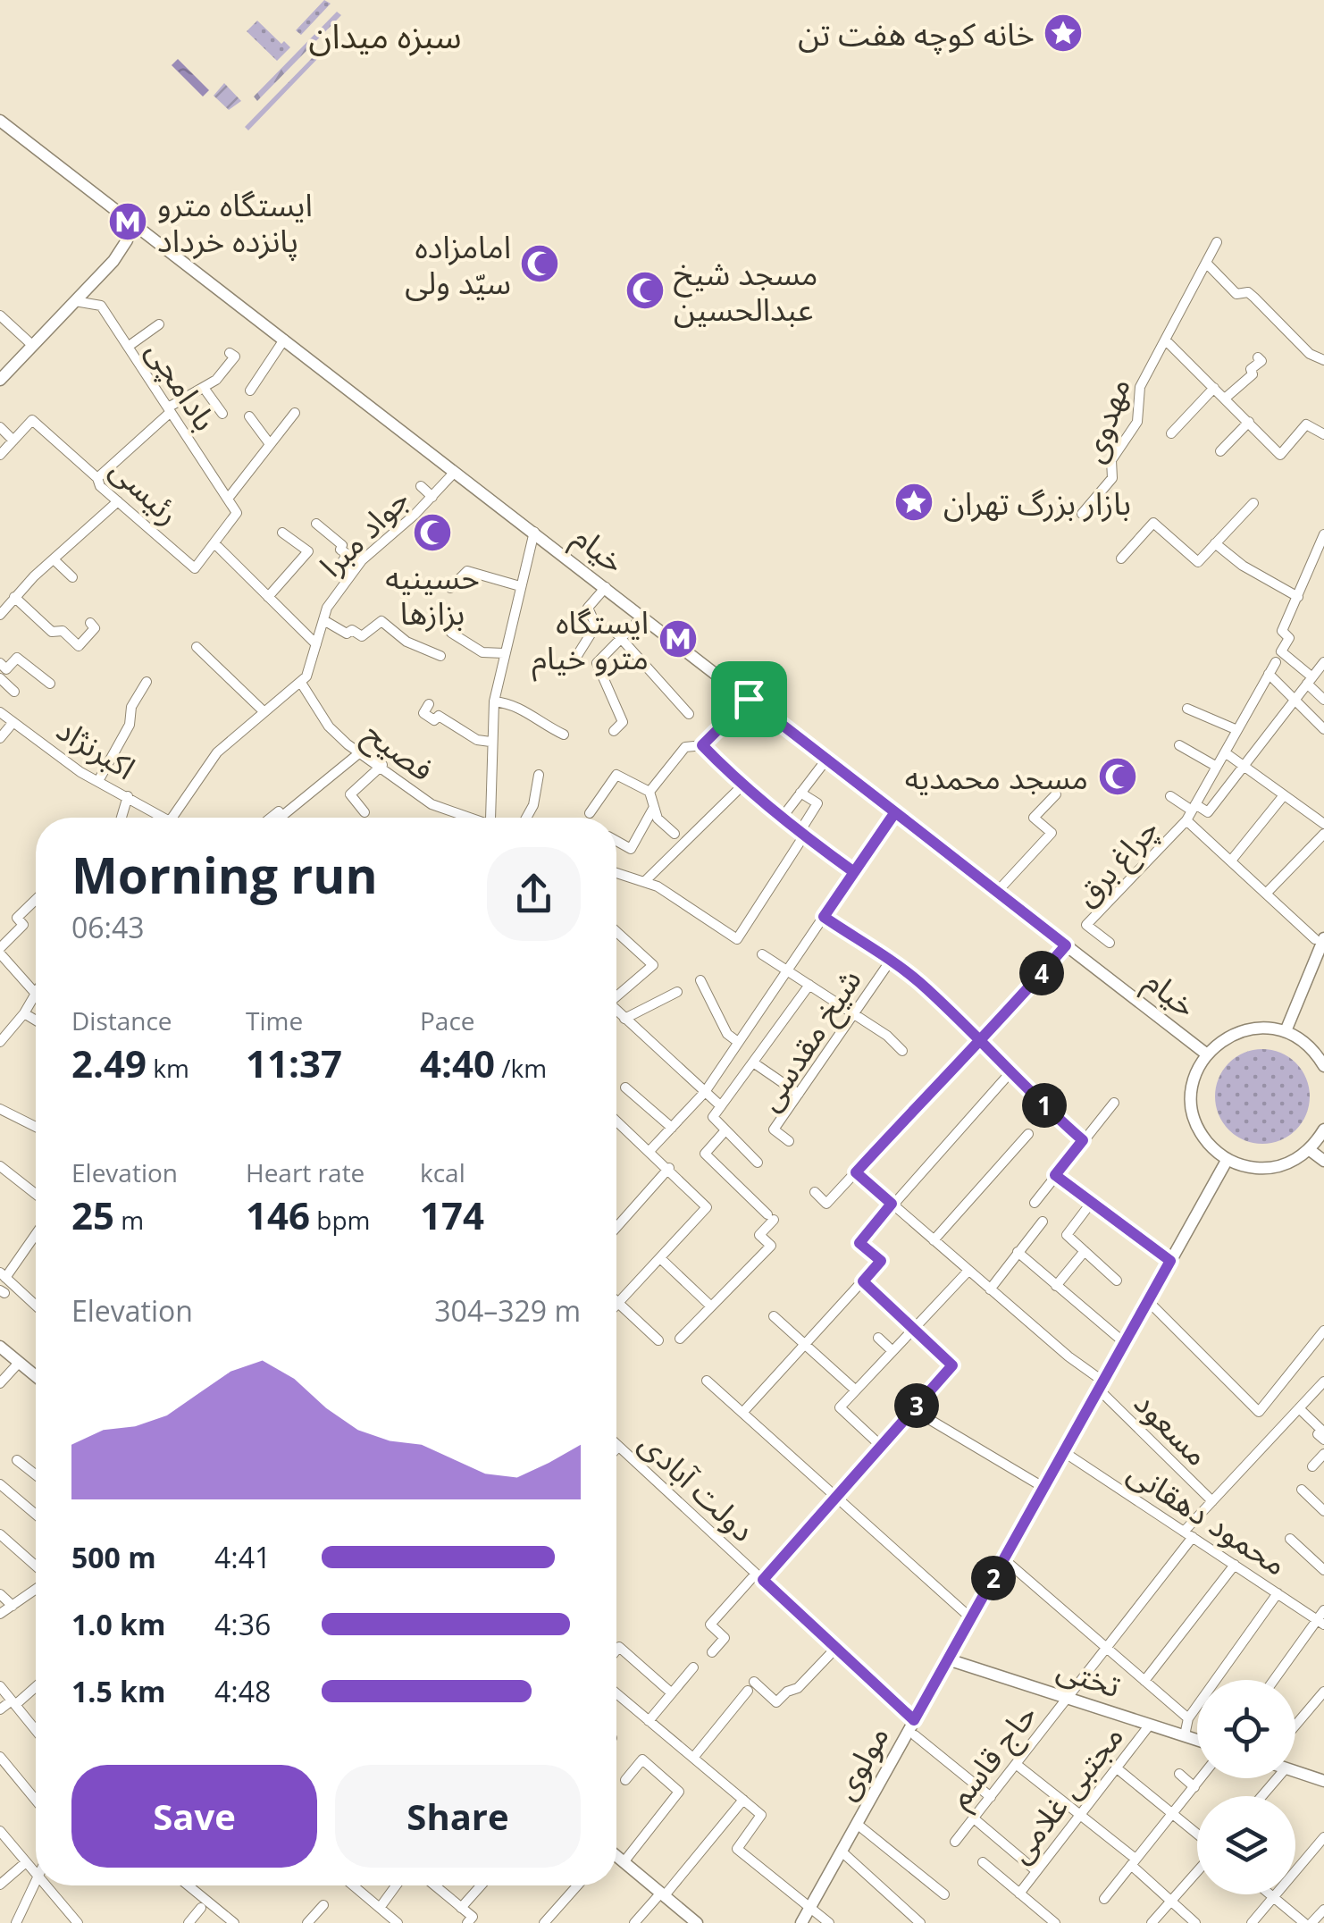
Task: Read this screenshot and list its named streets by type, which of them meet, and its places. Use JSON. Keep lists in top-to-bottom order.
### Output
{
  "streets": {
    "main road": ["خیام", "تختی", "مولوی"],
    "street": [
      "بادامچی",
      "مهدوی",
      "رئیسی",
      "جواد مبرا",
      "اکبرنژاد",
      "فصیح",
      "چراغ برق",
      "شیخ مقدسی",
      "مسعود",
      "دولت آبادی",
      "محمود دهقانی",
      "حاج قاسم",
      "مجتبی غلامی"
    ]
  },
  "crossings": [
    ["بادامچی", "رئیسی"],
    ["جواد مبرا", "خیام"],
    ["جواد مبرا", "فصیح"],
    ["مسعود", "حاج قاسم"],
    ["مسعود", "مولوی"],
    ["دولت آبادی", "مولوی"],
    ["محمود دهقانی", "حاج قاسم"],
    ["محمود دهقانی", "مولوی"],
    ["تختی", "حاج قاسم"],
    ["تختی", "مولوی"],
    ["تختی", "مجتبی غلامی"]
  ],
  "districts": ["سبزه میدان"],
  "places": {
    "place": ["خانه کوچه هفت تن", "بازار بزرگ تهران"],
    "metro station": ["ایستگاه مترو پانزده خرداد", "ایستگاه مترو خیام"],
    "mosque": [
      "امامزاده سیّد ولی",
      "مسجد شیخ عبدالحسین",
      "حسینیه بزازها",
      "مسجد محمدیه"
    ]
  },
  "page": {
    "heading": ["Morning run", "06:43"],
    "pins": [
      "4",
      "1",
      "3",
      "2"
    ],
    "stats": [
      ["Distance", "2.49 km"],
      ["Time", "11:37"],
      ["Pace", "4:40 /km"],
      ["Elevation", "25 m"],
      ["Heart rate", "146 bpm"],
      ["kcal", "174"]
    ],
    "chart": ["Elevation", "304–329 m"],
    "list": [
      {
        "name": "500 m",
        "note": "4:41"
      },
      {
        "name": "1.0 km",
        "note": "4:36"
      },
      {
        "name": "1.5 km",
        "note": "4:48"
      }
    ],
    "buttons": ["Save", "Share"]
  }
}
